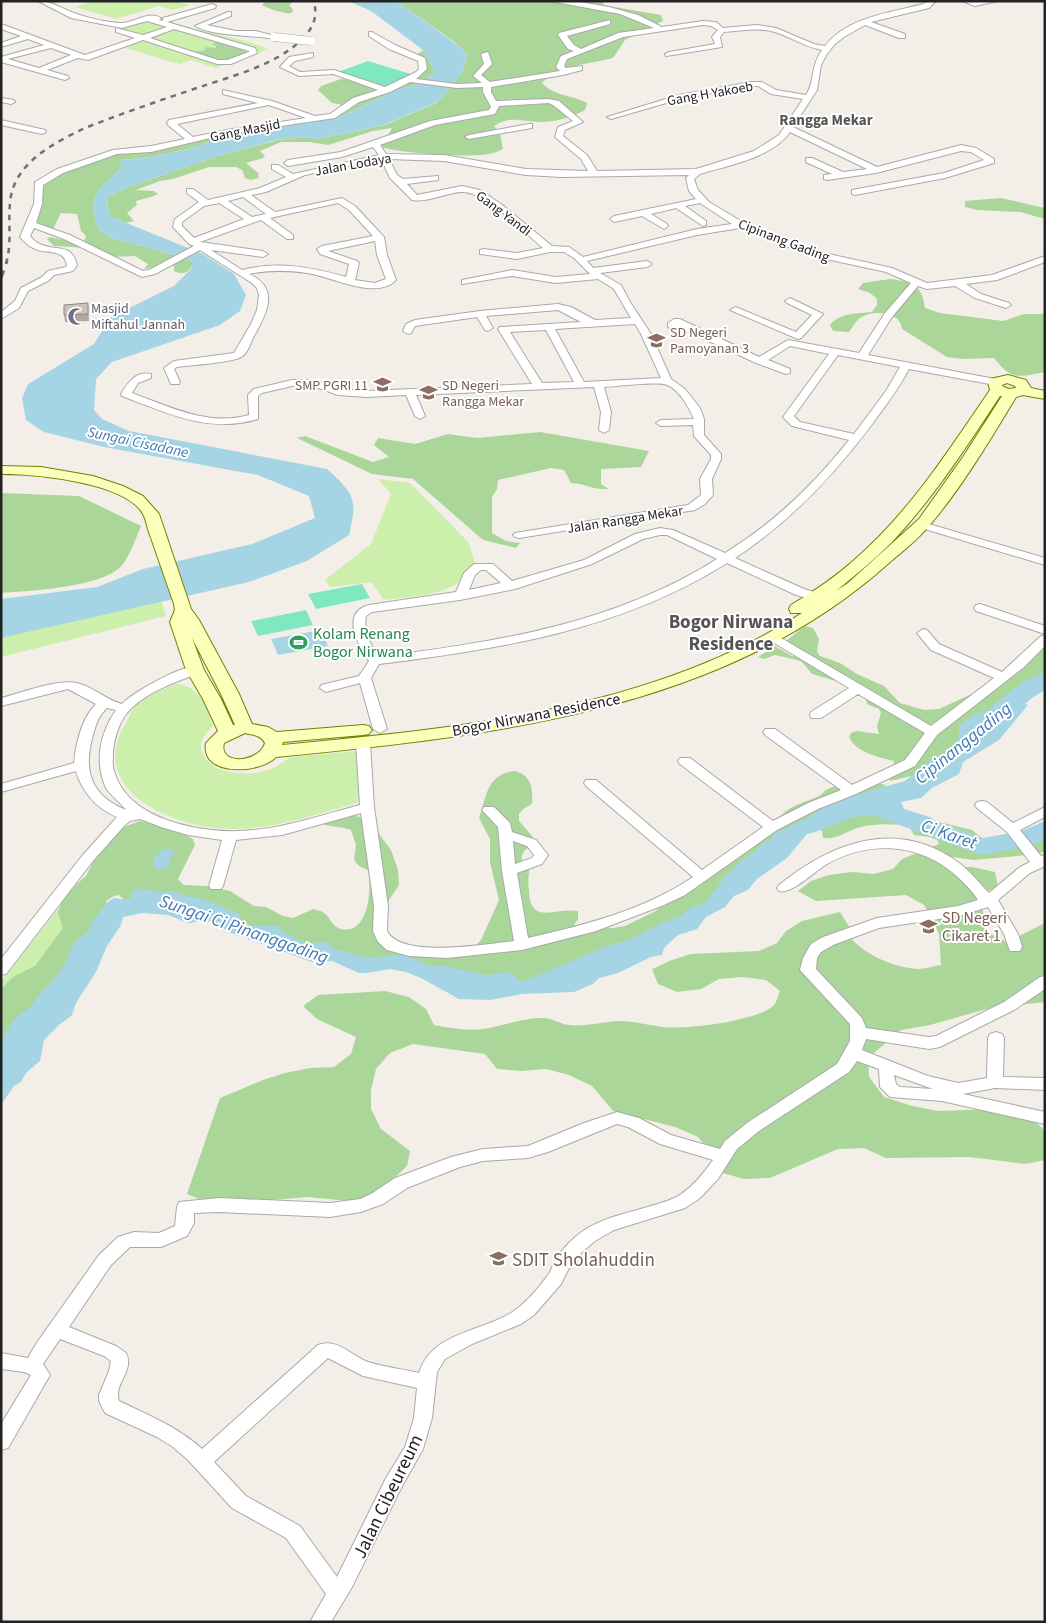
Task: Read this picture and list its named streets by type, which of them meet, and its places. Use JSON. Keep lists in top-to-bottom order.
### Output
{
  "streets": {
    "street": [
      "Gang H Yakoeb",
      "Gang Masjid",
      "Jalan Lodaya",
      "Gang Yandi",
      "Cipinang Gading",
      "Jalan Rangga Mekar",
      "Bogor Nirwana Residence",
      "Jalan Cibeureum"
    ]
  },
  "crossings": [
    ["Jalan Lodaya", "Cipinang Gading"],
    ["Gang Yandi", "Jalan Rangga Mekar"]
  ],
  "districts": ["Rangga Mekar", "Bogor Nirwana Residence"],
  "water": [
    "Sungai Cisadane",
    "Cipinanggading",
    "Ci Karet",
    "Sungai Ci Pinanggading"
  ],
  "places": {
    "mosque": ["Masjid Miftahul Jannah"],
    "school or university": [
      "SD Negeri Pamoyanan 3",
      "SMP PGRI 11",
      "SD Negeri Rangga Mekar",
      "SD Negeri Cikaret 1",
      "SDIT Sholahuddin"
    ],
    "sports": ["Kolam Renang Bogor Nirwana"]
  }
}
